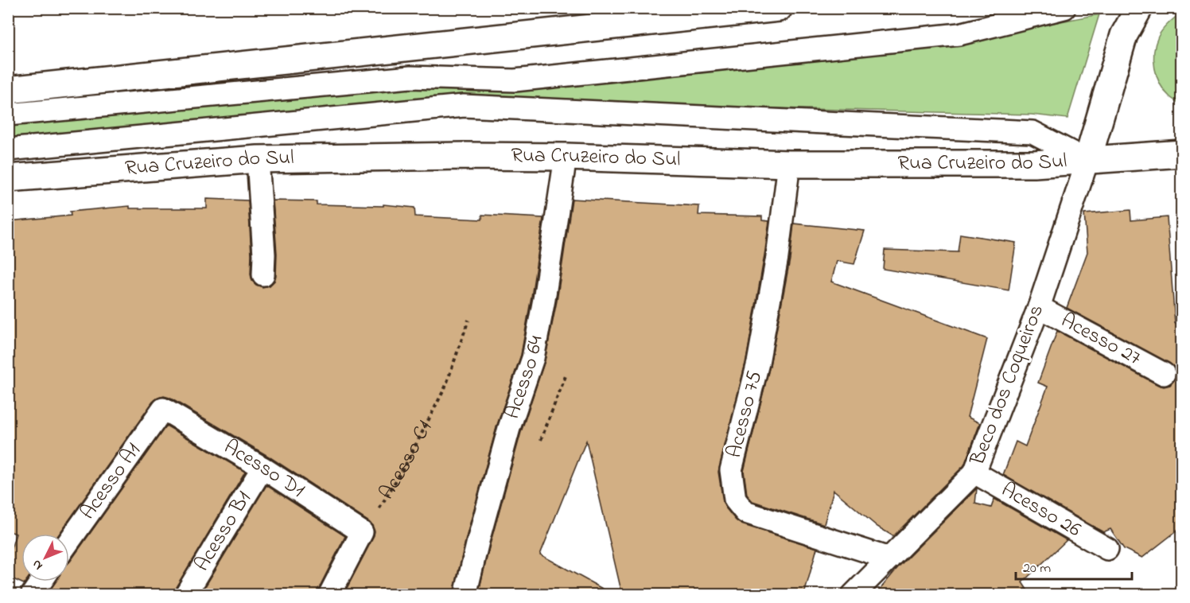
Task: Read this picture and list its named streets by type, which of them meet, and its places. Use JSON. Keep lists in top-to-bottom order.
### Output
{
  "streets": {
    "main road": ["Rua Cruzeiro do Sul"],
    "lane": [
      "Acesso 27",
      "Acesso 64",
      "Beco dos Coqueiros",
      "Acesso 75",
      "Acesso D1",
      "Acesso A1",
      "Acesso 26",
      "Acesso B1"
    ],
    "path": ["Acesso C1"]
  },
  "crossings": [
    ["Rua Cruzeiro do Sul", "Acesso 64"],
    ["Rua Cruzeiro do Sul", "Beco dos Coqueiros"],
    ["Rua Cruzeiro do Sul", "Acesso 75"],
    ["Acesso 27", "Beco dos Coqueiros"],
    ["Beco dos Coqueiros", "Acesso 75"],
    ["Beco dos Coqueiros", "Acesso 26"],
    ["Acesso C1", "Acesso D1"],
    ["Acesso D1", "Acesso A1"],
    ["Acesso D1", "Acesso B1"]
  ],
  "scale_bar": "20 m",
  "north": "bottom left"
}
